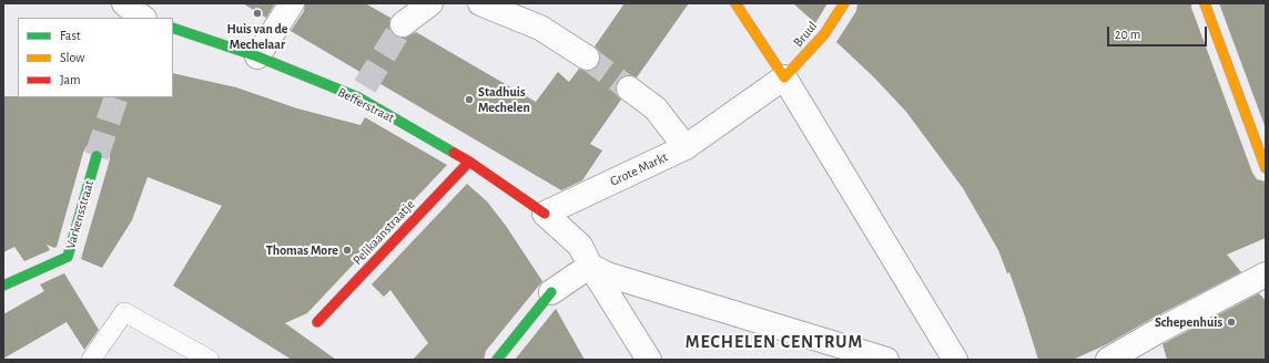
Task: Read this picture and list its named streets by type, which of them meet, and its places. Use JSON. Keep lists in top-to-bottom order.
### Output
{
  "streets": {
    "street": [
      "Bruul",
      "Befferstraat",
      "Grote Markt",
      "Varkensstraat",
      "Pelikaanstraatje"
    ]
  },
  "crossings": [
    ["Bruul", "Grote Markt"],
    ["Befferstraat", "Grote Markt"],
    ["Befferstraat", "Pelikaanstraatje"]
  ],
  "districts": ["MECHELEN CENTRUM"],
  "places": [
    "Huis van de Mechelaar",
    "Stadhuis Mechelen",
    "Thomas More",
    "Schepenhuis"
  ],
  "legend": ["Fast", "Slow", "Jam"],
  "scale_bar": "20 m"
}
